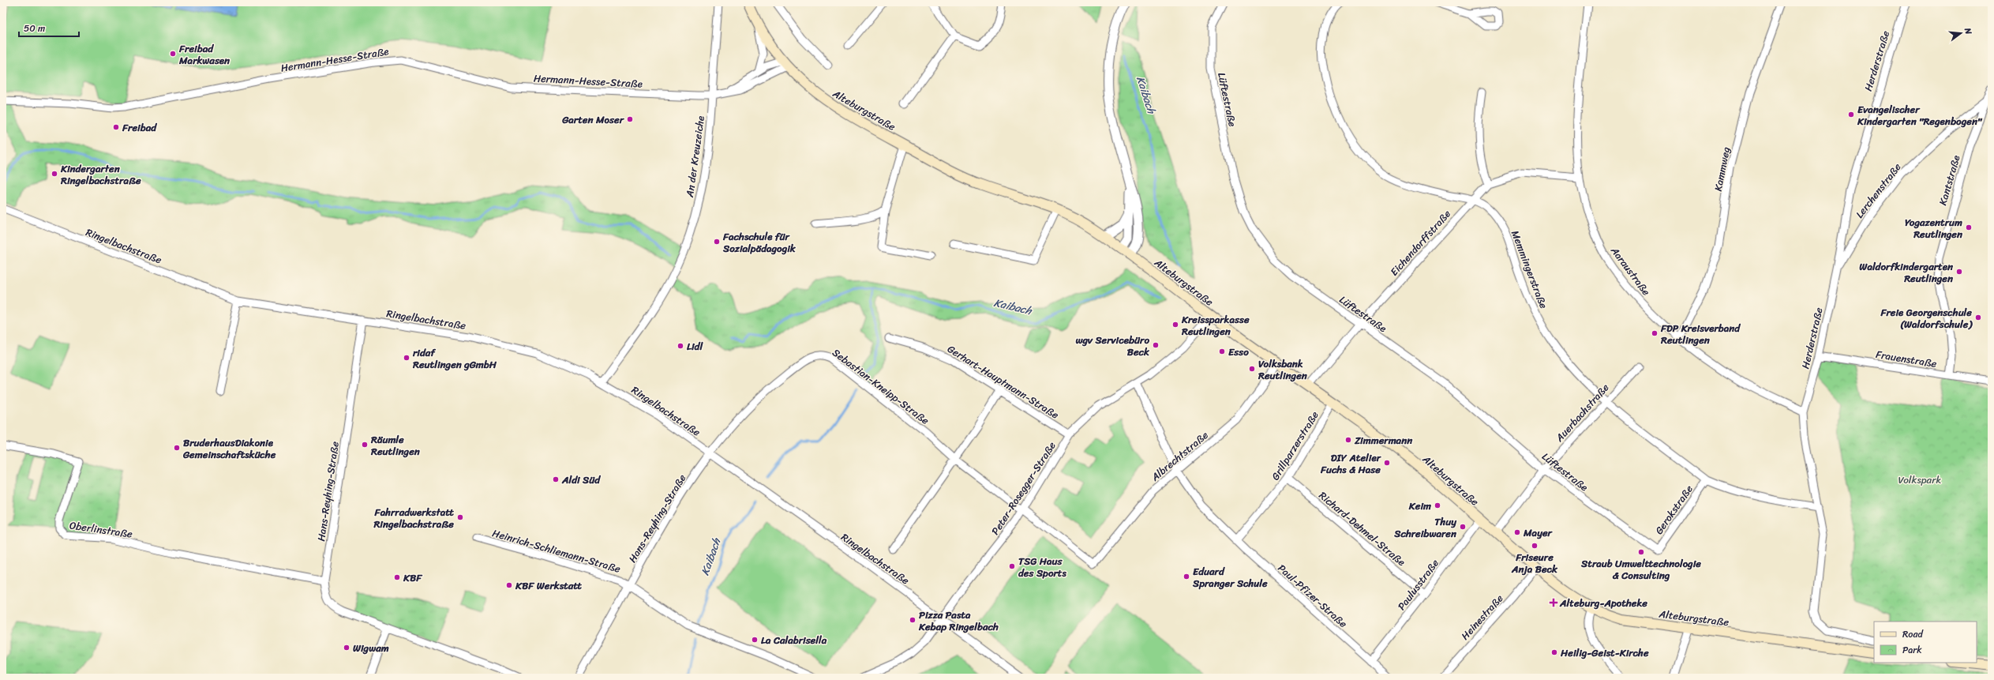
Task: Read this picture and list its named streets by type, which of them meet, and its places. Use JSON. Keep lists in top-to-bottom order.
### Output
{
  "streets": {
    "main road": ["Alteburgstraße"],
    "street": [
      "Hermann-Hesse-Straße",
      "Herderstraße",
      "Lüftestraße",
      "An der Kreuzeiche",
      "Kammweg",
      "Kantstraße",
      "Lerchenstraße",
      "Eichendorffstraße",
      "Ringelbachstraße",
      "Memmingerstraße",
      "Aaraustraße",
      "Frauenstraße",
      "Gerhart-Hauptmann-Straße",
      "Sebastian-Kneipp-Straße",
      "Auerbachstraße",
      "Grillparzerstraße",
      "Albrechtstraße",
      "Peter-Rosegger-Straße",
      "Hans-Reyhing-Straße",
      "Gerokstraße",
      "Richard-Dehmel-Straße",
      "Oberlinstraße",
      "Heinrich-Schliemann-Straße",
      "Paulusstraße",
      "Paul-Pfizer-Straße",
      "Heinestraße"
    ]
  },
  "crossings": [
    ["Hermann-Hesse-Straße", "Alteburgstraße"],
    ["Hermann-Hesse-Straße", "An der Kreuzeiche"],
    ["Herderstraße", "Lerchenstraße"],
    ["Herderstraße", "Memmingerstraße"],
    ["Herderstraße", "Aaraustraße"],
    ["Herderstraße", "Frauenstraße"],
    ["Lüftestraße", "Eichendorffstraße"],
    ["Lüftestraße", "Auerbachstraße"],
    ["Lüftestraße", "Gerokstraße"],
    ["Alteburgstraße", "Eichendorffstraße"],
    ["Alteburgstraße", "Auerbachstraße"],
    ["Alteburgstraße", "Grillparzerstraße"],
    ["Alteburgstraße", "Albrechtstraße"],
    ["Alteburgstraße", "Peter-Rosegger-Straße"],
    ["Alteburgstraße", "Paulusstraße"],
    ["Alteburgstraße", "Heinestraße"],
    ["An der Kreuzeiche", "Ringelbachstraße"],
    ["Kammweg", "Aaraustraße"],
    ["Kantstraße", "Lerchenstraße"],
    ["Kantstraße", "Frauenstraße"],
    ["Eichendorffstraße", "Memmingerstraße"],
    ["Eichendorffstraße", "Aaraustraße"],
    ["Ringelbachstraße", "Sebastian-Kneipp-Straße"],
    ["Ringelbachstraße", "Peter-Rosegger-Straße"],
    ["Ringelbachstraße", "Hans-Reyhing-Straße"],
    ["Memmingerstraße", "Auerbachstraße"],
    ["Memmingerstraße", "Gerokstraße"],
    ["Gerhart-Hauptmann-Straße", "Peter-Rosegger-Straße"],
    ["Sebastian-Kneipp-Straße", "Albrechtstraße"],
    ["Sebastian-Kneipp-Straße", "Peter-Rosegger-Straße"],
    ["Sebastian-Kneipp-Straße", "Hans-Reyhing-Straße"],
    ["Grillparzerstraße", "Richard-Dehmel-Straße"],
    ["Grillparzerstraße", "Paul-Pfizer-Straße"],
    ["Albrechtstraße", "Paul-Pfizer-Straße"],
    ["Peter-Rosegger-Straße", "Paul-Pfizer-Straße"],
    ["Hans-Reyhing-Straße", "Oberlinstraße"],
    ["Hans-Reyhing-Straße", "Heinrich-Schliemann-Straße"],
    ["Richard-Dehmel-Straße", "Paulusstraße"],
    ["Paulusstraße", "Paul-Pfizer-Straße"]
  ],
  "water": ["Kaibach"],
  "parks": ["Volkspark"],
  "places": {
    "other": [
      "Freibad Markwasen",
      "Evangelischer Kindergarten \"Regenbogen\"",
      "Garten Moser",
      "Freibad",
      "Kindergarten Ringelbachstraße",
      "Yogazentrum Reutlingen",
      "Fachschule für Sozialpädagogik",
      "Waldorfkindergarten Reutlingen",
      "Freie Georgenschule (Waldorfschule)",
      "Kreissparkasse Reutlingen",
      "FDP Kreisverband Reutlingen",
      "wgv Servicebüro Beck",
      "Lidl",
      "Esso",
      "ridaf Reutlingen gGmbH",
      "Volksbank Reutlingen",
      "Zimmermann",
      "Räumle Reutlingen",
      "BruderhausDiakonie Gemeinschaftsküche",
      "DIY Atelier Fuchs & Hase",
      "Aldi Süd",
      "Keim",
      "Fahrradwerkstatt Ringelbachstraße",
      "Thuy Schreibwaren",
      "Mayer",
      "Friseure Anja Beck",
      "Straub Umwelttechnologie & Consulting",
      "TSG Haus des Sports",
      "Eduard Spranger Schule",
      "KBF",
      "KBF Werkstatt",
      "Pizza Pasta Kebap Ringelbach",
      "La Calabrisella",
      "Wigwam",
      "Heilig-Geist-Kirche"
    ],
    "health": ["Alteburg-Apotheke"]
  },
  "legend": ["Road", "Park"],
  "scale_bar": "50 m",
  "north": "right"
}
